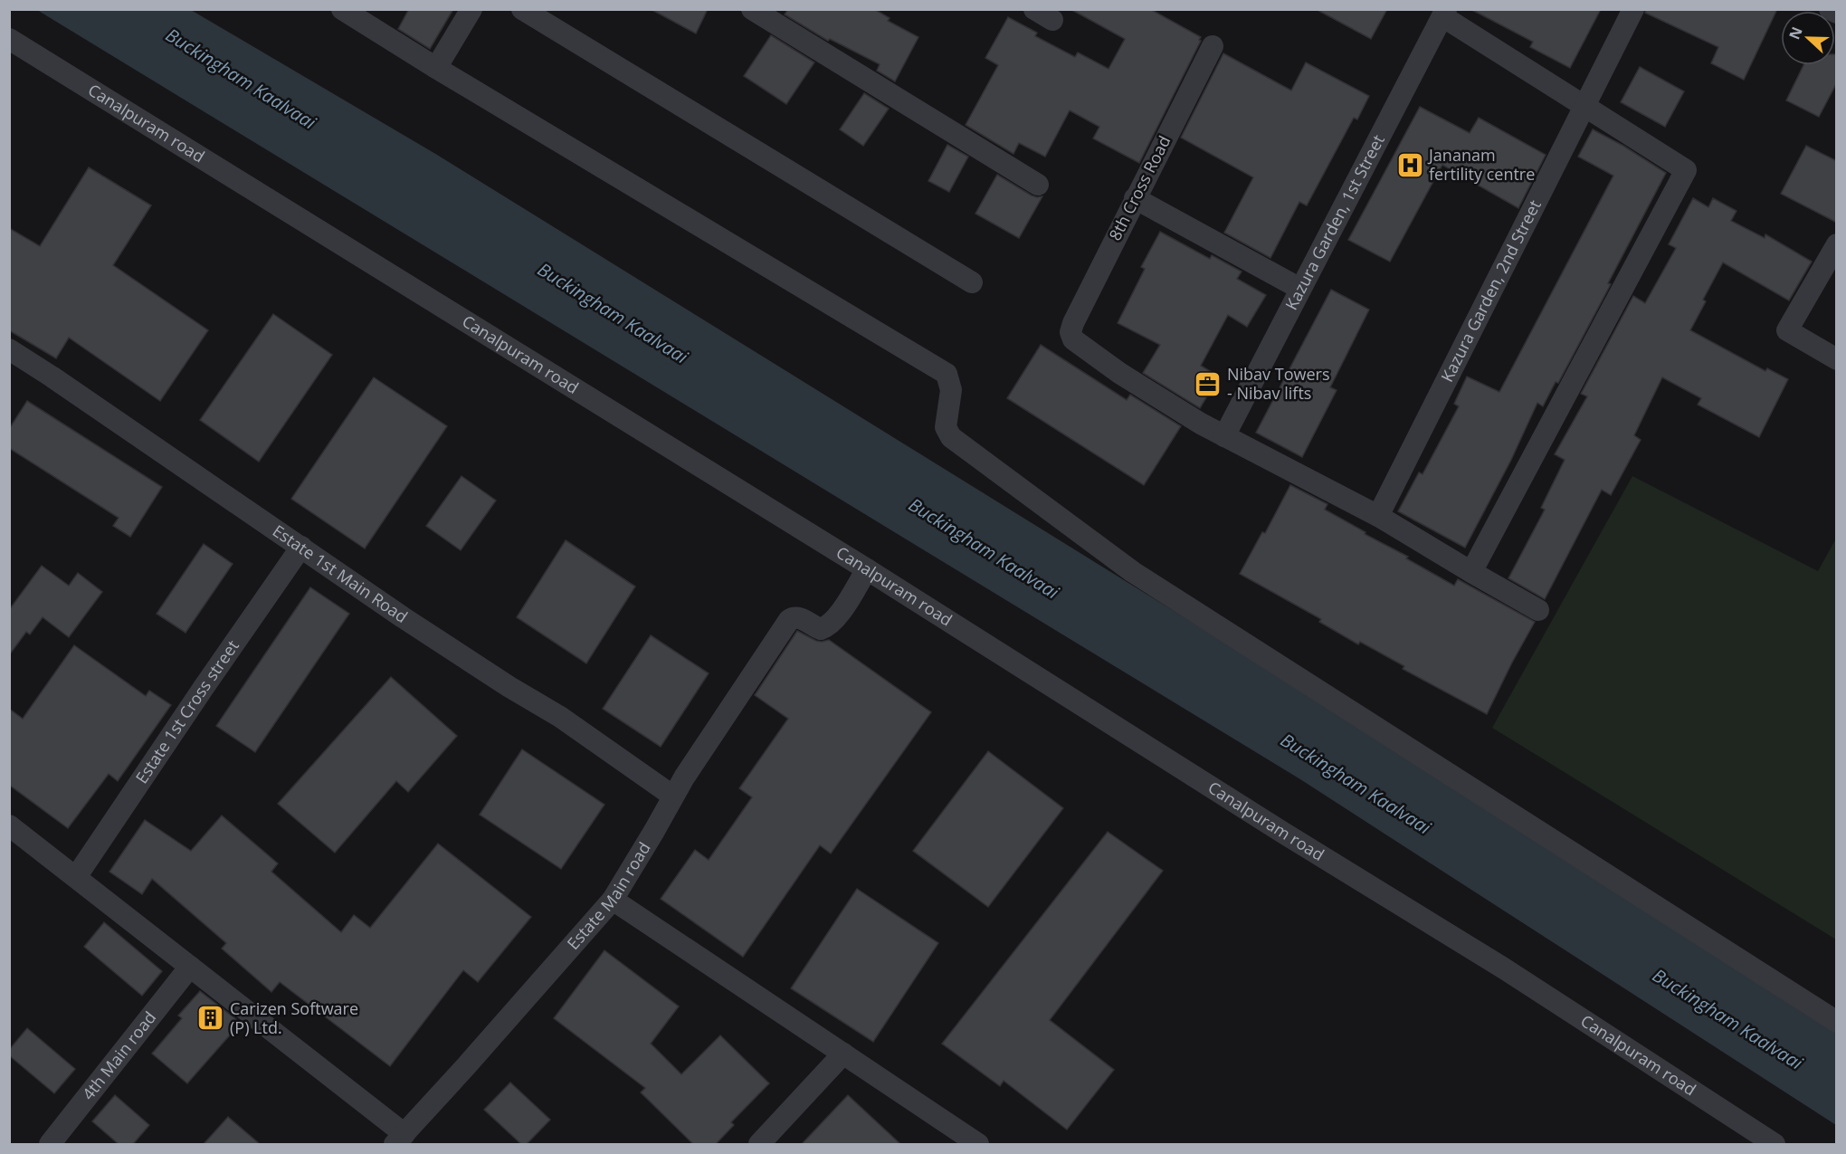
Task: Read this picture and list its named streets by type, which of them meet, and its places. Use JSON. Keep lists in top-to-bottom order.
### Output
{
  "streets": {
    "street": [
      "Canalpuram road",
      "8th Cross Road",
      "Kazura Garden, 1st Street",
      "Kazura Garden, 2nd Street",
      "Estate 1st Main Road",
      "Estate 1st Cross street",
      "Estate Main road",
      "4th Main road"
    ]
  },
  "crossings": [
    ["Canalpuram road", "Estate Main road"],
    ["8th Cross Road", "Kazura Garden, 1st Street"],
    ["Estate 1st Main Road", "Estate 1st Cross street"],
    ["Estate 1st Main Road", "Estate Main road"]
  ],
  "water": ["Buckingham Kaalvaai"],
  "places": {
    "hospital": ["Jananam fertility centre"],
    "office": ["Nibav Towers - Nibav lifts"],
    "building": ["Carizen Software (P) Ltd."]
  },
  "north": "left"
}
